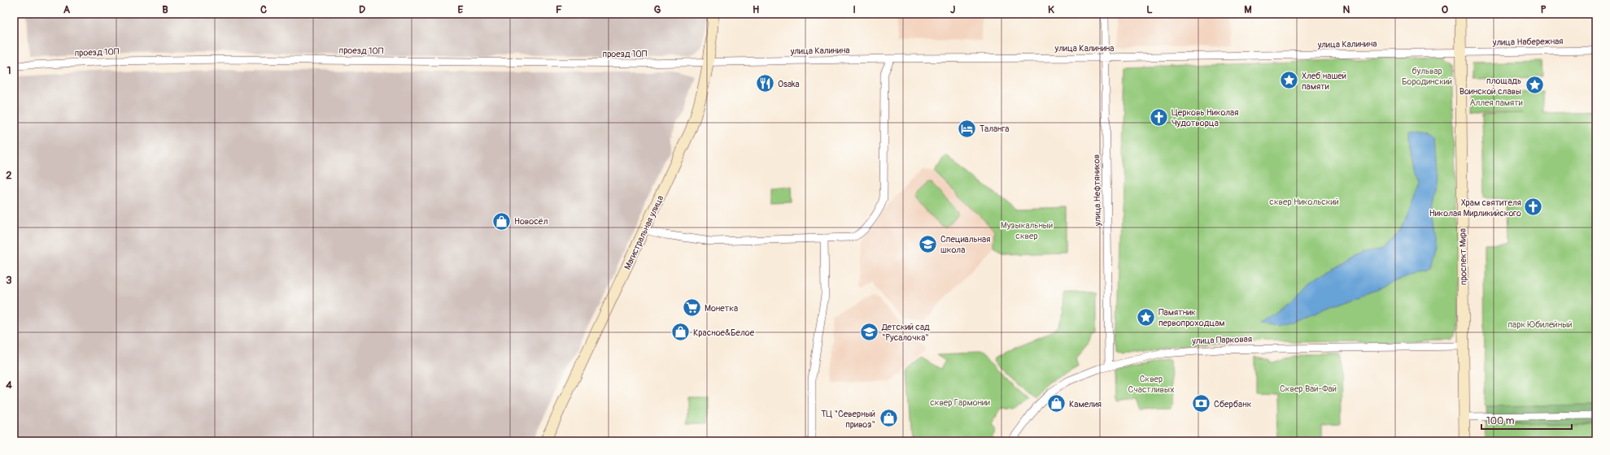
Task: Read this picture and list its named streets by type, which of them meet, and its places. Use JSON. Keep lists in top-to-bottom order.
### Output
{
  "streets": {
    "main road": ["Магистральная улица", "проспект Мира"],
    "street": [
      "улица Набережная",
      "улица Калинина",
      "проезд 10П",
      "улица Нефтяников",
      "улица Парковая"
    ]
  },
  "crossings": [
    ["улица Набережная", "улица Калинина"],
    ["улица Набережная", "проспект Мира"],
    ["улица Калинина", "проезд 10П"],
    ["улица Калинина", "улица Нефтяников"],
    ["улица Калинина", "Магистральная улица"],
    ["улица Калинина", "проспект Мира"],
    ["проезд 10П", "Магистральная улица"],
    ["улица Нефтяников", "улица Парковая"],
    ["проспект Мира", "улица Парковая"]
  ],
  "parks": [
    "бульвар Бородинский",
    "Аллея памяти",
    "сквер Никольский",
    "Музыкальный сквер",
    "парк Юбилейный",
    "Сквер Счастливых",
    "Сквер Вай-Фай",
    "сквер Гармонии"
  ],
  "places": {
    "place": ["Хлеб нашей памяти", "площадь Воинской славы", "Памятник первопроходцам"],
    "restaurant": ["Osaka"],
    "church": ["Церковь Николая Чудотворца", "Храм святителя Николая Мирликийского"],
    "hotel": ["Таланга"],
    "shop": [
      "Новосёл",
      "Красное&Белое",
      "Камелия",
      "ТЦ \"Северный привоз\""
    ],
    "school or university": ["Специальная школа", "Детский сад \"Русалочка\""],
    "supermarket": ["Монетка"],
    "bank": ["Сбербанк"]
  },
  "scale_bar": "100 m",
  "grid": {
    "columns": [
      "A",
      "B",
      "C",
      "D",
      "E",
      "F",
      "G",
      "H",
      "I",
      "J",
      "K",
      "L",
      "M",
      "N",
      "O",
      "P"
    ],
    "rows": [
      "1",
      "2",
      "3",
      "4"
    ]
  }
}
